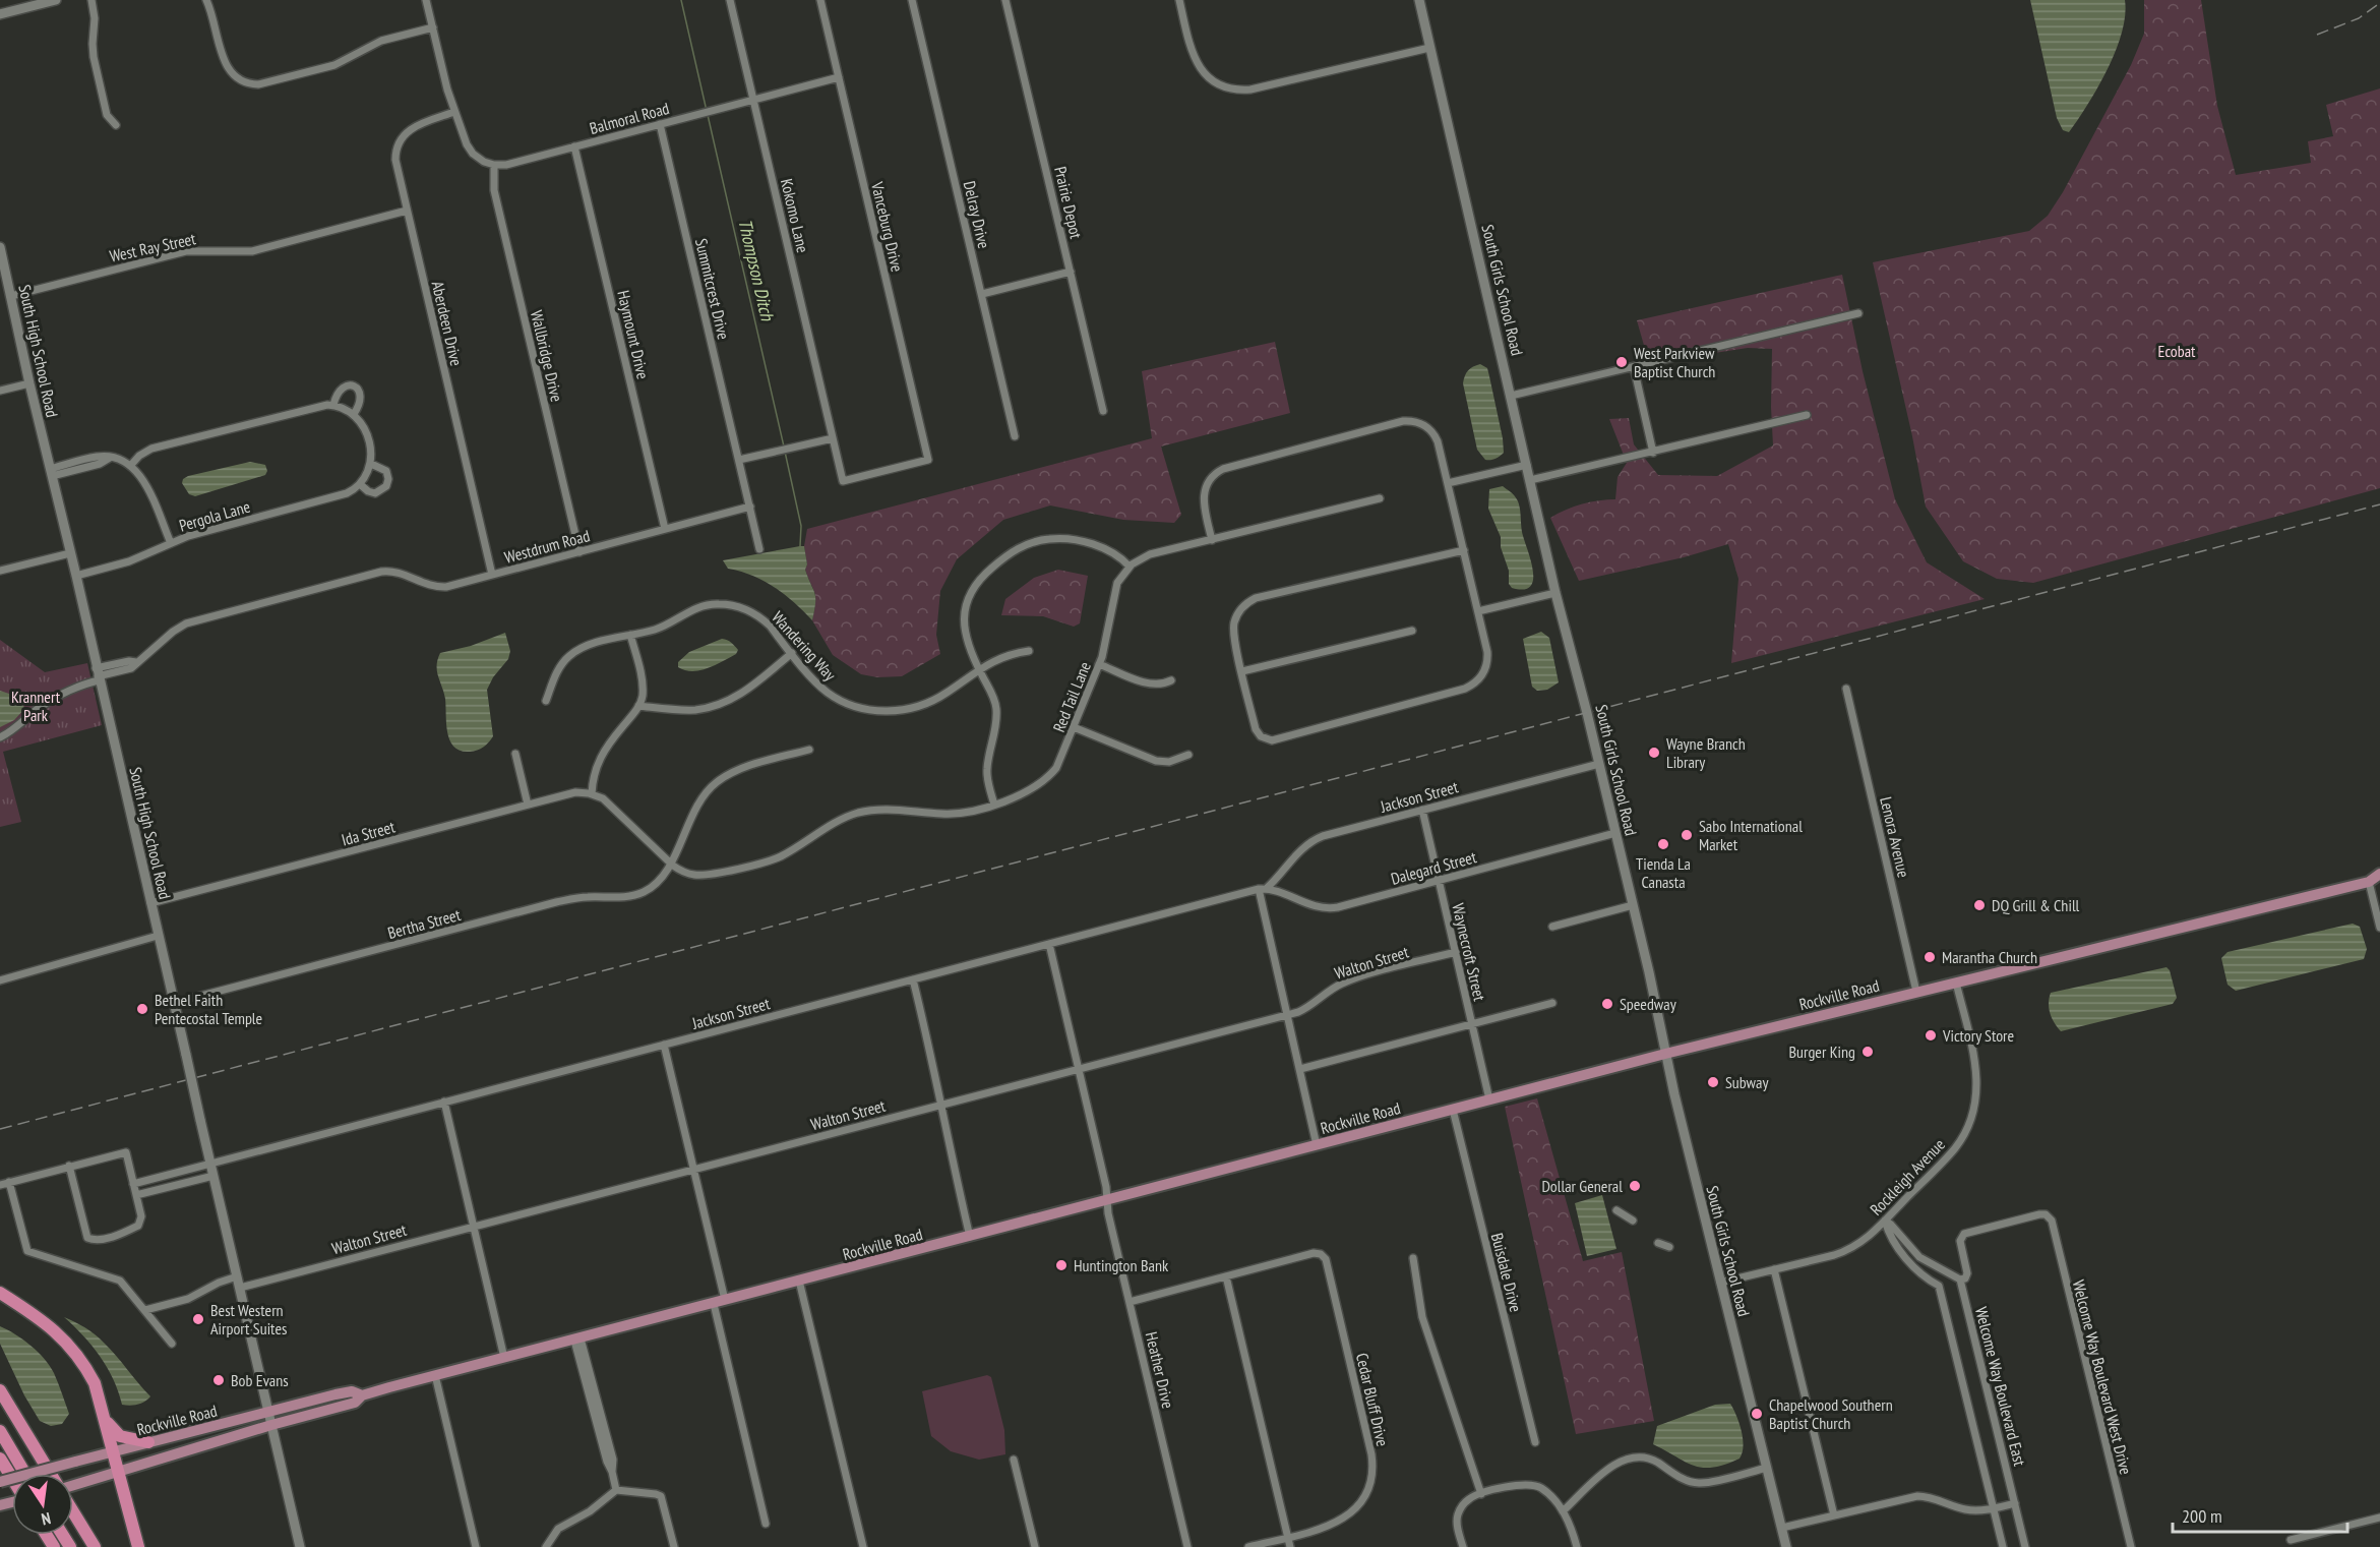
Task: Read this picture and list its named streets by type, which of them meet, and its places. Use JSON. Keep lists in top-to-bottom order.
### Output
{
  "streets": {
    "main road": ["South Girls School Road", "South High School Road", "Rockville Road"],
    "street": [
      "Balmoral Road",
      "Prairie Depot",
      "Delray Drive",
      "Kokomo Lane",
      "Vanceburg Drive",
      "West Ray Street",
      "Summitcrest Drive",
      "Aberdeen Drive",
      "Haymount Drive",
      "Wallbridge Drive",
      "Pergola Lane",
      "Westdrum Road",
      "Wandering Way",
      "Red Tail Lane",
      "Jackson Street",
      "Ida Street",
      "Lenora Avenue",
      "Dalegard Street",
      "Bertha Street",
      "Waynecroft Street",
      "Walton Street",
      "Rockleigh Avenue",
      "Buisdale Drive",
      "Heather Drive",
      "Welcome Way Boulevard West Drive",
      "Welcome Way Boulevard East",
      "Cedar Bluff Drive"
    ]
  },
  "crossings": [
    ["Balmoral Road", "Kokomo Lane"],
    ["Balmoral Road", "Vanceburg Drive"],
    ["Balmoral Road", "Summitcrest Drive"],
    ["Balmoral Road", "Haymount Drive"],
    ["Balmoral Road", "Wallbridge Drive"],
    ["Kokomo Lane", "Vanceburg Drive"],
    ["West Ray Street", "Aberdeen Drive"],
    ["West Ray Street", "South High School Road"],
    ["South Girls School Road", "Jackson Street"],
    ["South Girls School Road", "Dalegard Street"],
    ["South Girls School Road", "Rockville Road"],
    ["South Girls School Road", "Rockleigh Avenue"],
    ["Aberdeen Drive", "Westdrum Road"],
    ["Haymount Drive", "Westdrum Road"],
    ["South High School Road", "Pergola Lane"],
    ["South High School Road", "Westdrum Road"],
    ["South High School Road", "Jackson Street"],
    ["South High School Road", "Ida Street"],
    ["South High School Road", "Bertha Street"],
    ["South High School Road", "Walton Street"],
    ["South High School Road", "Rockville Road"],
    ["Wallbridge Drive", "Westdrum Road"],
    ["Red Tail Lane", "Bertha Street"],
    ["Jackson Street", "Dalegard Street"],
    ["Jackson Street", "Waynecroft Street"],
    ["Jackson Street", "Heather Drive"],
    ["Lenora Avenue", "Rockville Road"],
    ["Dalegard Street", "Waynecroft Street"],
    ["Waynecroft Street", "Walton Street"],
    ["Waynecroft Street", "Rockville Road"],
    ["Walton Street", "Heather Drive"],
    ["Rockville Road", "Rockleigh Avenue"],
    ["Rockville Road", "Buisdale Drive"],
    ["Rockville Road", "Heather Drive"],
    ["Welcome Way Boulevard West Drive", "Welcome Way Boulevard East"]
  ],
  "water": ["Thompson Ditch"],
  "parks": ["Ecobat", "Krannert Park"],
  "places": [
    "West Parkview Baptist Church",
    "Wayne Branch Library",
    "Sabo International Market",
    "Tienda La Canasta",
    "DQ Grill & Chill",
    "Marantha Church",
    "Speedway",
    "Bethel Faith Pentecostal Temple",
    "Victory Store",
    "Burger King",
    "Subway",
    "Dollar General",
    "Huntington Bank",
    "Best Western Airport Suites",
    "Bob Evans",
    "Chapelwood Southern Baptist Church"
  ],
  "scale_bar": "200 m",
  "north": "bottom"
}
